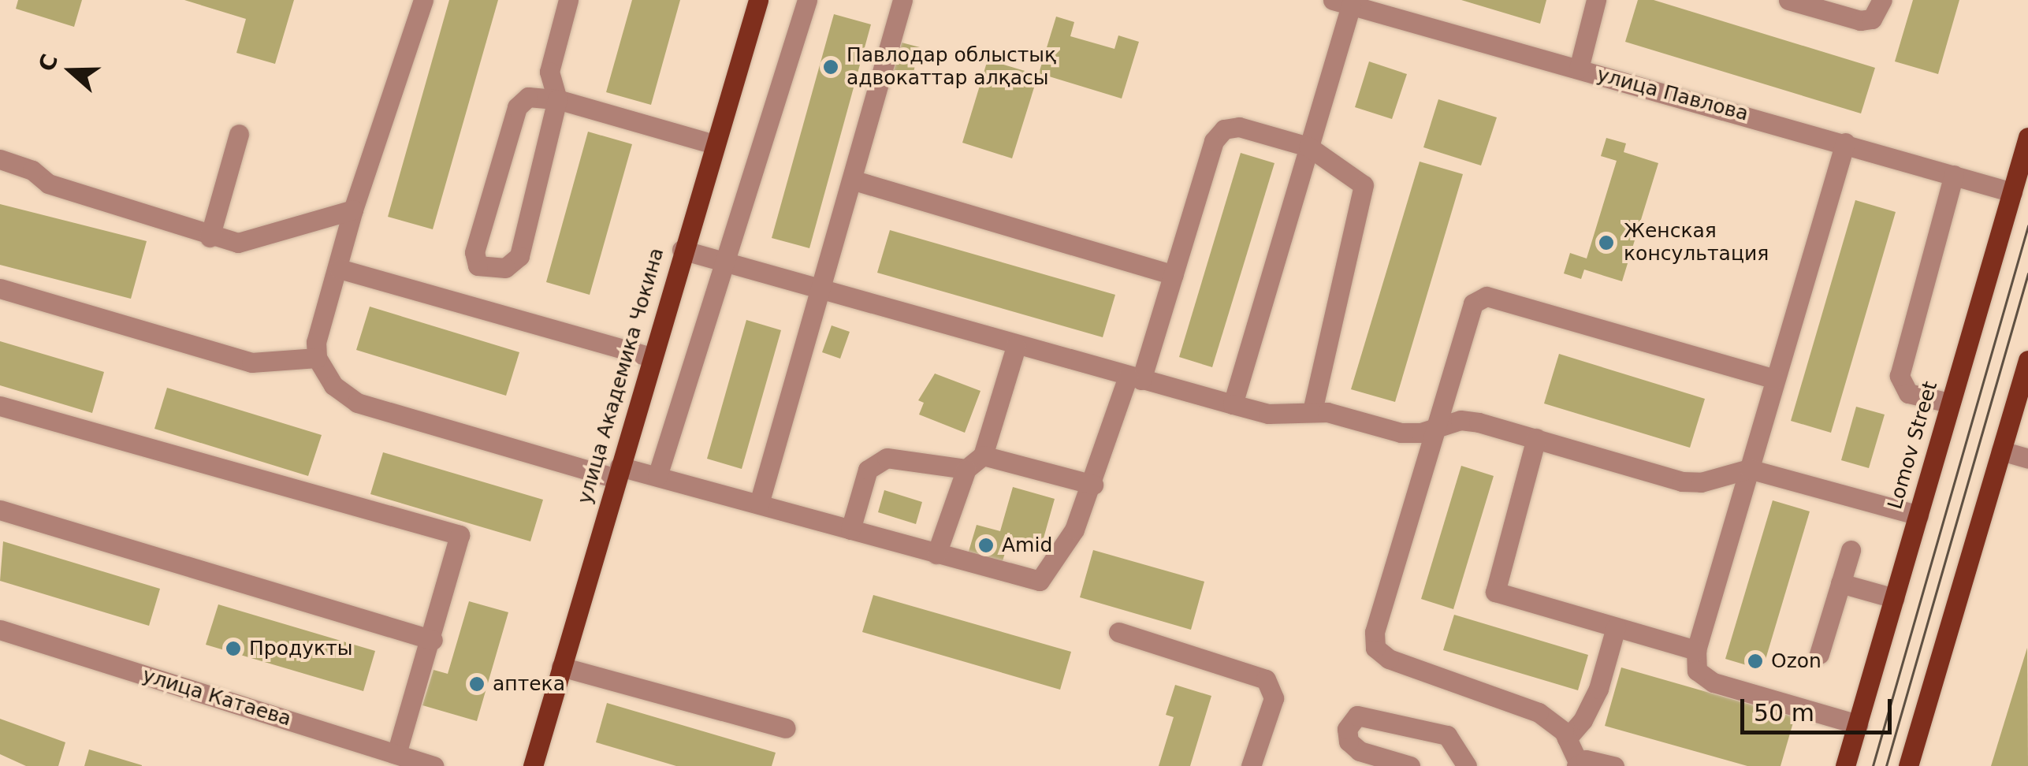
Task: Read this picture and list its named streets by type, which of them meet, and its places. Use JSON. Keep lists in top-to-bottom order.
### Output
{
  "streets": {
    "main road": ["улица Академика Чокина", "Lomov Street"],
    "street": ["улица Павлова", "улица Катаева"]
  },
  "crossings": [
    ["улица Павлова", "Lomov Street"]
  ],
  "places": [
    "Павлодар облыстық адвокаттар алқасы",
    "Женская консультация",
    "Amid",
    "Продукты",
    "Ozon",
    "аптека"
  ],
  "scale_bar": "50 m",
  "north": "left"
}
